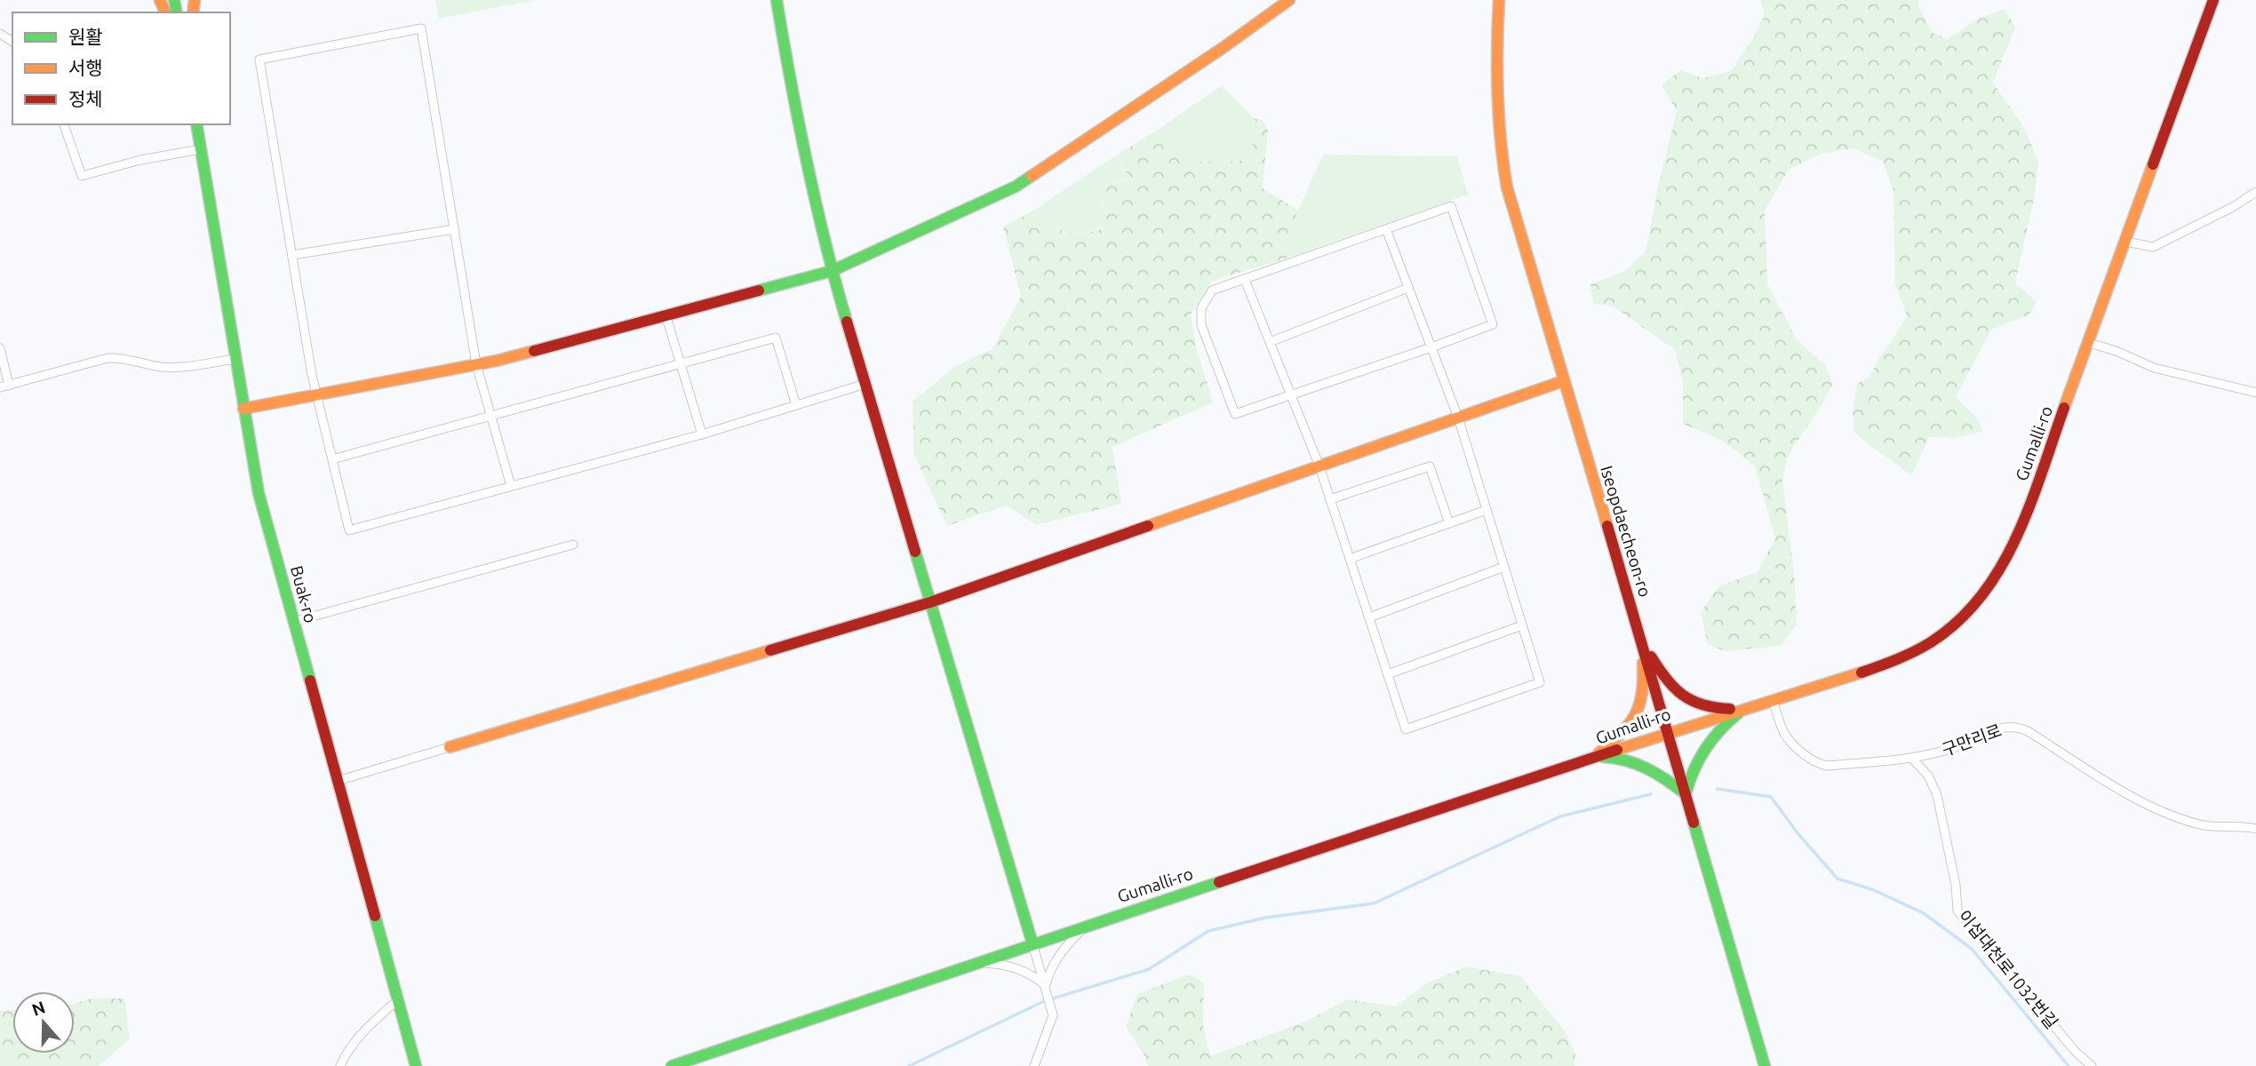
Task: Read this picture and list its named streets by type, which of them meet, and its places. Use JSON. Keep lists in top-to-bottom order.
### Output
{
  "streets": {
    "street": [
      "Gumalli-ro",
      "Iseopdaecheon-ro",
      "Buak-ro",
      "구만리로",
      "이섭대천로1032번길"
    ]
  },
  "crossings": [
    ["Gumalli-ro", "Iseopdaecheon-ro"],
    ["Gumalli-ro", "구만리로"],
    ["구만리로", "이섭대천로1032번길"]
  ],
  "legend": ["원활", "서행", "정체"],
  "north": "top"
}
